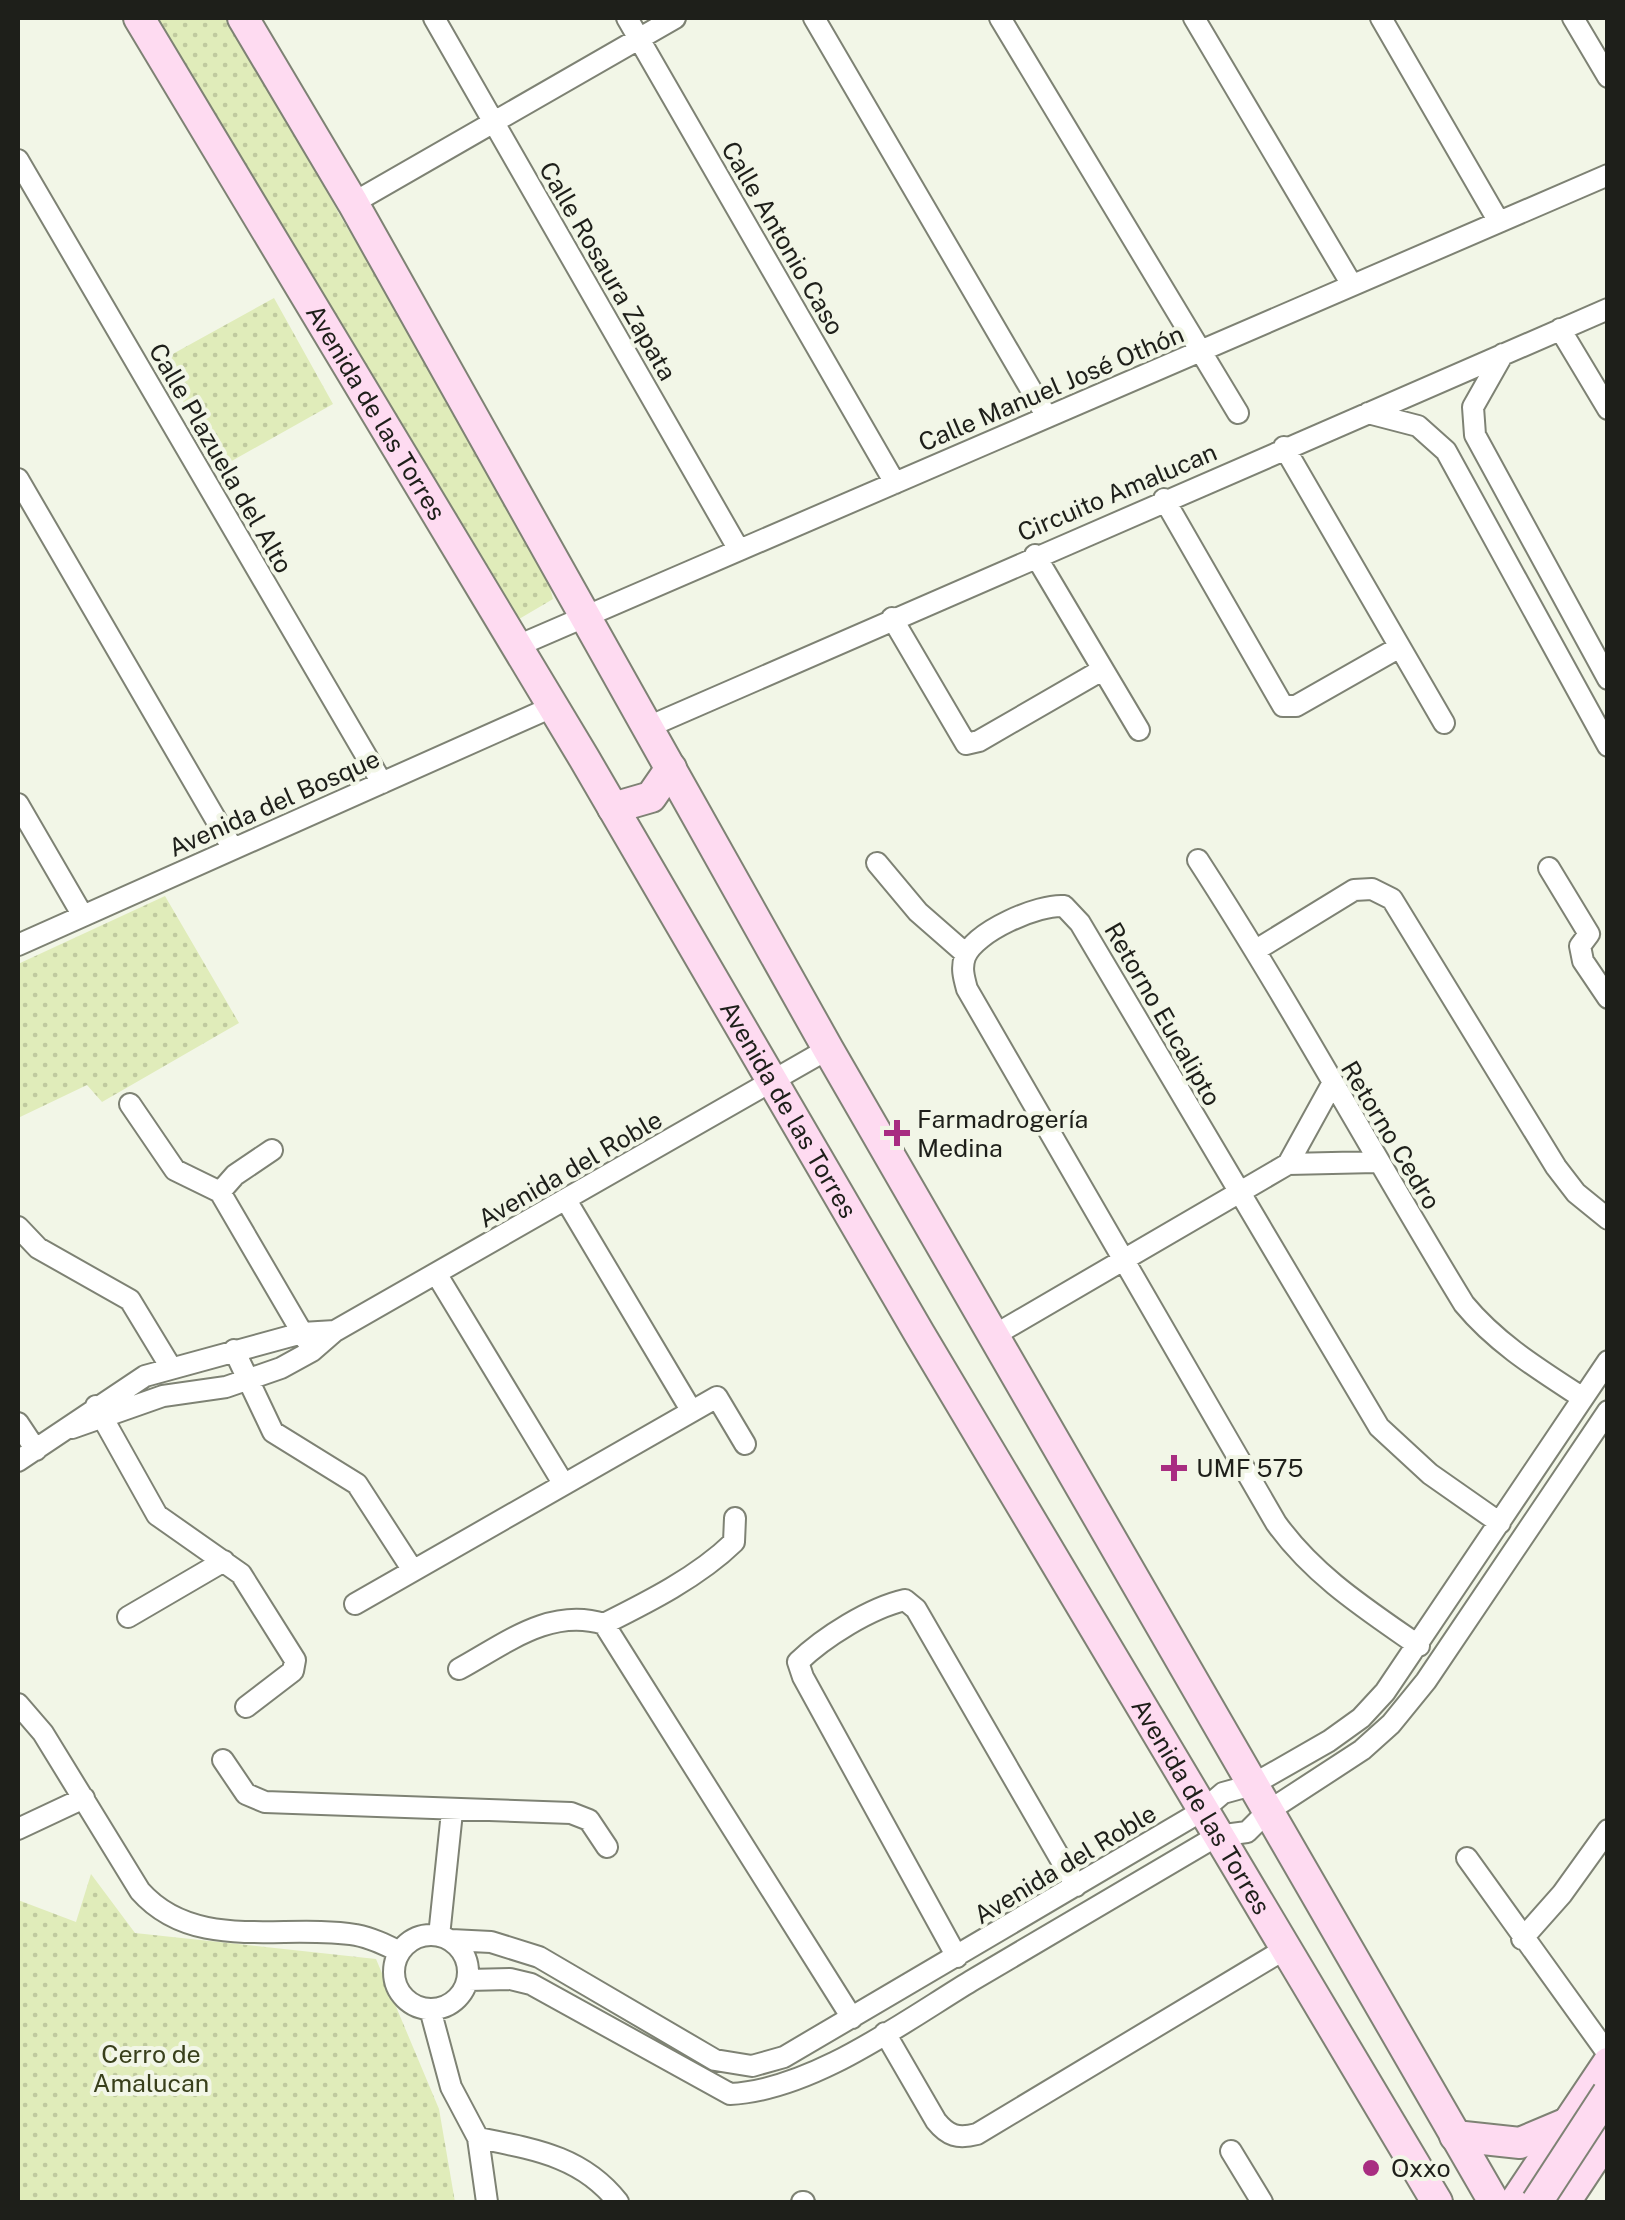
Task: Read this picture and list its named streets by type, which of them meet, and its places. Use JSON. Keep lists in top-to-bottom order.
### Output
{
  "streets": {
    "street": [
      "Calle Antonio Caso",
      "Calle Rosaura Zapata",
      "Calle Manuel José Othón",
      "Avenida de las Torres",
      "Calle Plazuela del Alto",
      "Circuito Amalucan",
      "Avenida del Bosque",
      "Retorno Eucalipto",
      "Retorno Cedro",
      "Avenida del Roble"
    ]
  },
  "crossings": [
    ["Calle Antonio Caso", "Calle Manuel José Othón"],
    ["Calle Rosaura Zapata", "Calle Manuel José Othón"],
    ["Calle Manuel José Othón", "Avenida de las Torres"],
    ["Avenida de las Torres", "Avenida del Bosque"],
    ["Avenida de las Torres", "Avenida del Roble"],
    ["Calle Plazuela del Alto", "Avenida del Bosque"],
    ["Retorno Eucalipto", "Avenida del Roble"],
    ["Retorno Cedro", "Avenida del Roble"]
  ],
  "parks": ["Cerro de Amalucan"],
  "places": {
    "health": ["Farmadrogería Medina", "UMF 575"],
    "other": ["Oxxo"]
  }
}
